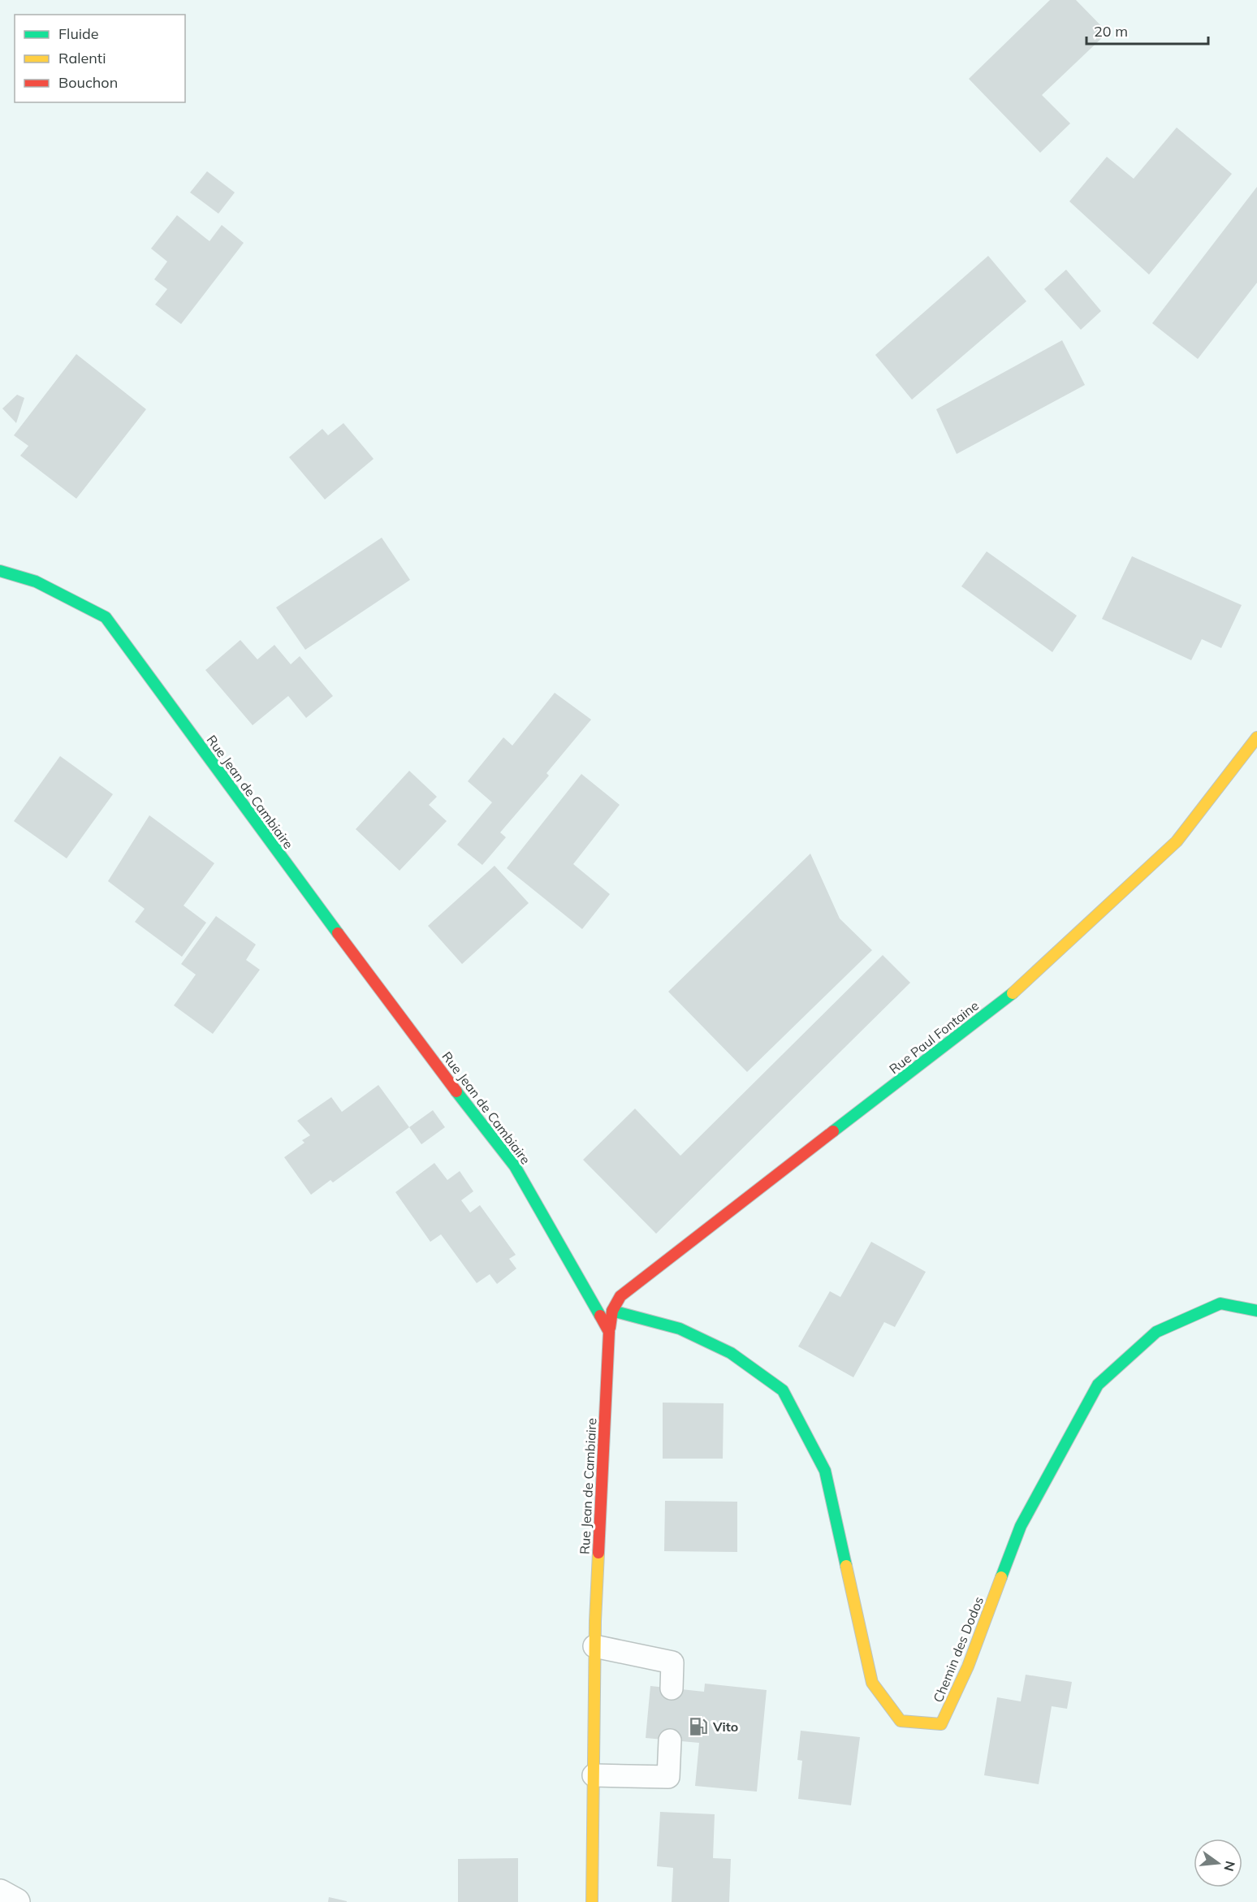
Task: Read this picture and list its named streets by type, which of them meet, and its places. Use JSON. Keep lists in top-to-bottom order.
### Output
{
  "streets": {
    "street": ["Rue Jean de Cambiaire", "Rue Paul Fontaine", "Chemin des Dodos"]
  },
  "crossings": [
    ["Rue Jean de Cambiaire", "Rue Paul Fontaine"],
    ["Rue Paul Fontaine", "Chemin des Dodos"]
  ],
  "places": {
    "fuel station": ["Vito"]
  },
  "legend": ["Fluide", "Ralenti", "Bouchon"],
  "scale_bar": "20 m",
  "north": "right"
}
